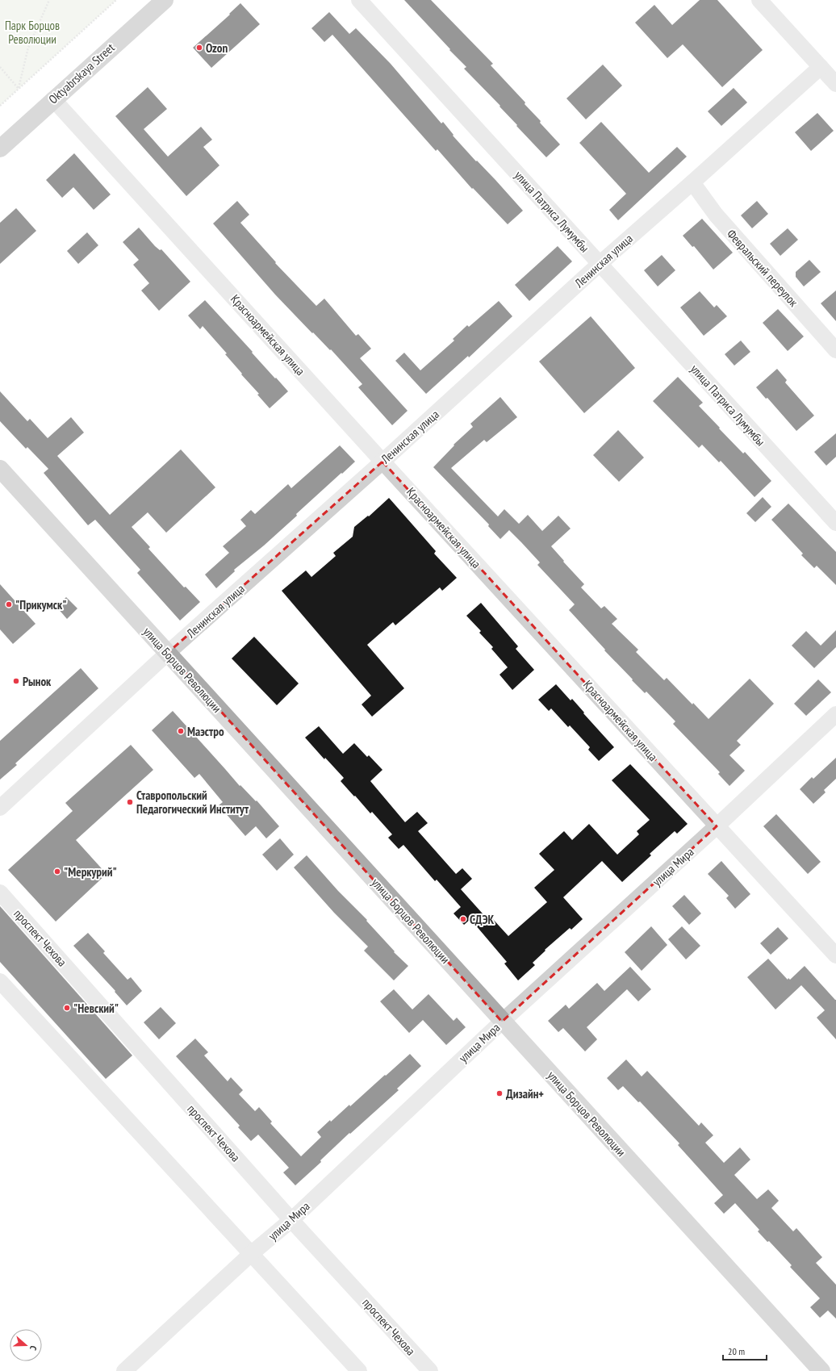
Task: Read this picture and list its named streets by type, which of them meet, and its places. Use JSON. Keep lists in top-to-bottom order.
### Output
{
  "streets": {
    "main road": ["Oktyabrskaya Street", "улица Борцов Революции"],
    "street": [
      "улица Патриса Лумумбы",
      "Ленинская улица",
      "Февральский переулок",
      "Красноармейская улица",
      "улица Мира",
      "проспект Чехова"
    ]
  },
  "crossings": [
    ["Oktyabrskaya Street", "Красноармейская улица"],
    ["улица Патриса Лумумбы", "Ленинская улица"],
    ["Ленинская улица", "Февральский переулок"],
    ["Ленинская улица", "Красноармейская улица"],
    ["Ленинская улица", "улица Борцов Революции"],
    ["Красноармейская улица", "улица Мира"],
    ["улица Борцов Революции", "улица Мира"],
    ["улица Мира", "проспект Чехова"]
  ],
  "parks": ["Парк Борцов Революции"],
  "places": [
    "Ozon",
    "\"Прикумск\"",
    "Рынок",
    "Маэстро",
    "Ставропольский Педагогический Институт",
    "\"Меркурий\"",
    "СДЭК",
    "\"Невский\"",
    "Дизайн+"
  ],
  "scale_bar": "20 m",
  "north": "right"
}
